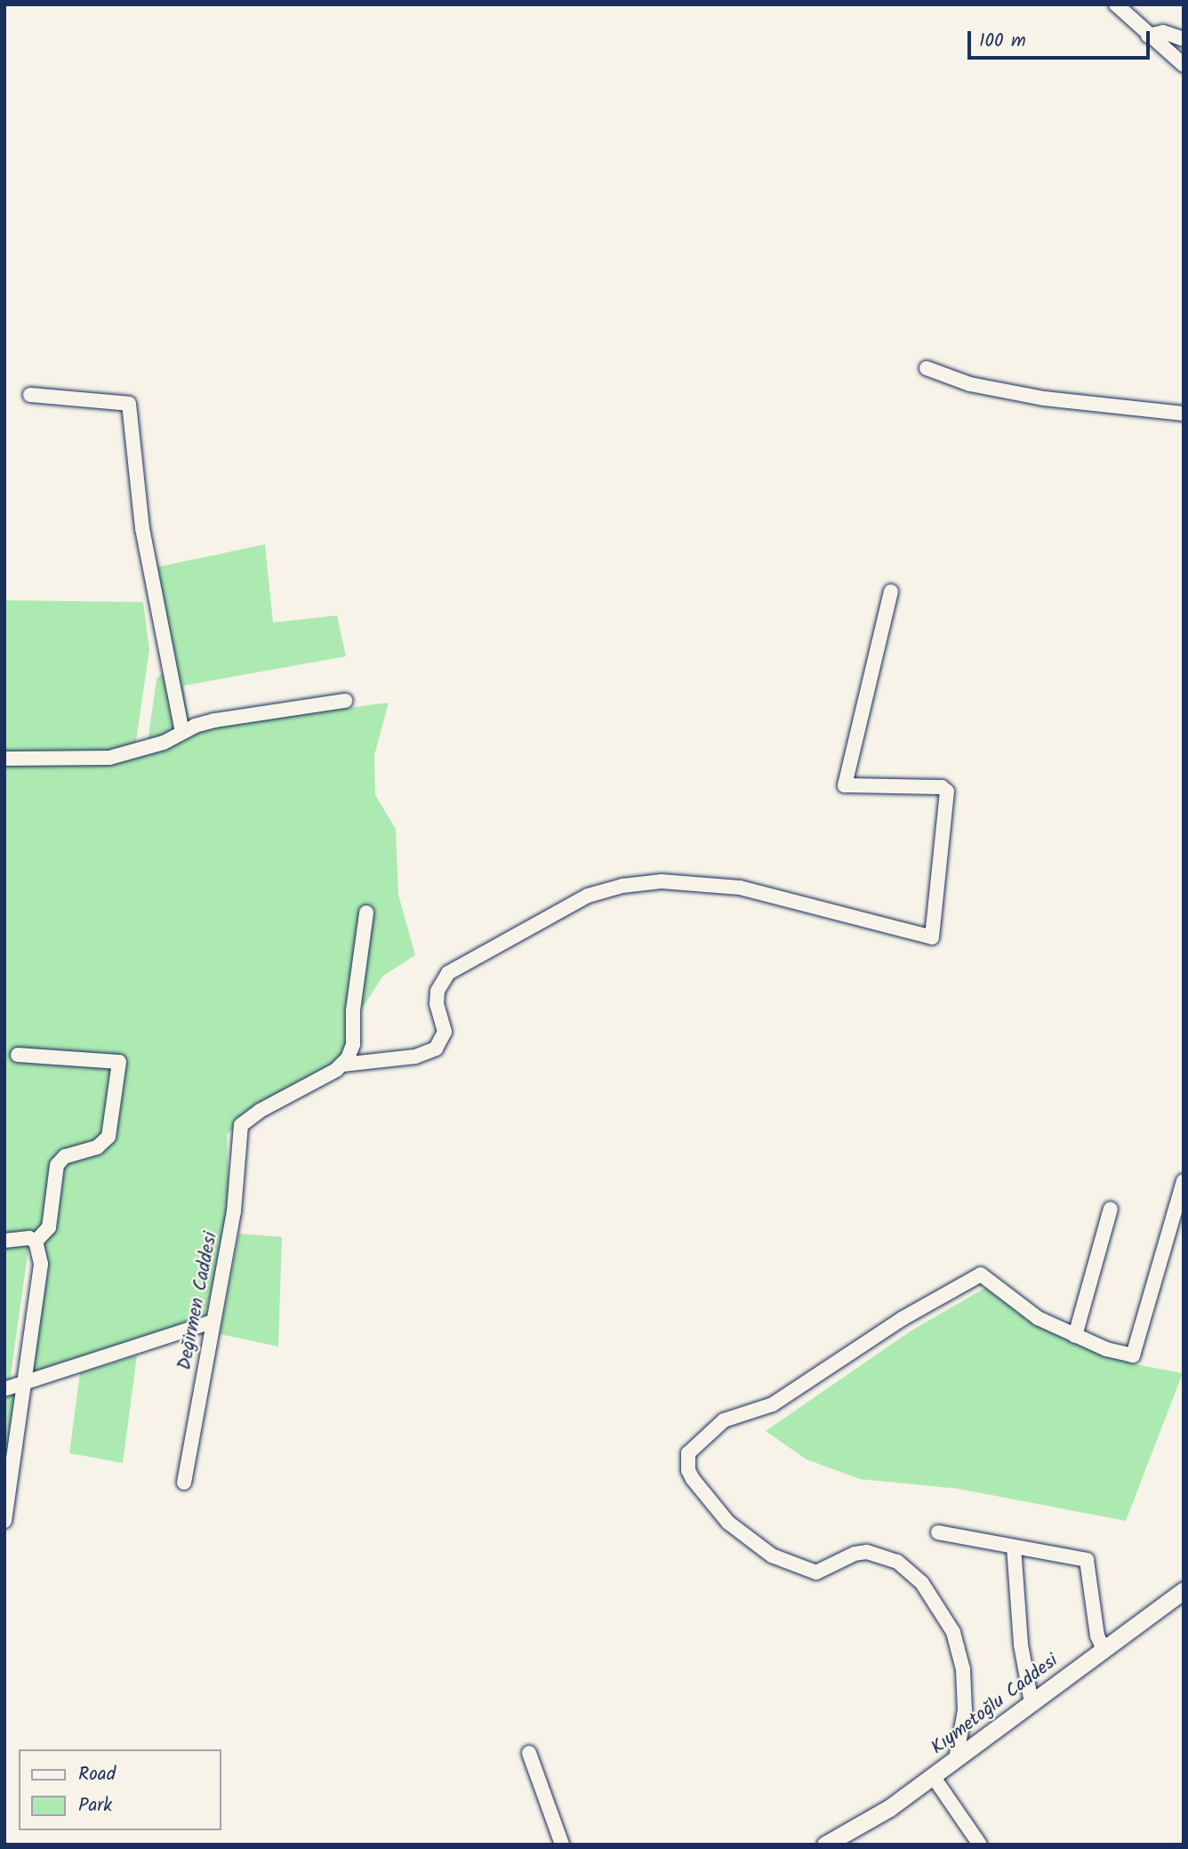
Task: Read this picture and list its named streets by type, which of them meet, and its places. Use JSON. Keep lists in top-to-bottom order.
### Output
{
  "streets": {
    "main road": ["Kıymetoğlu Caddesi"],
    "street": ["Değirmen Caddesi"]
  },
  "legend": ["Road", "Park"],
  "scale_bar": "100 m"
}
